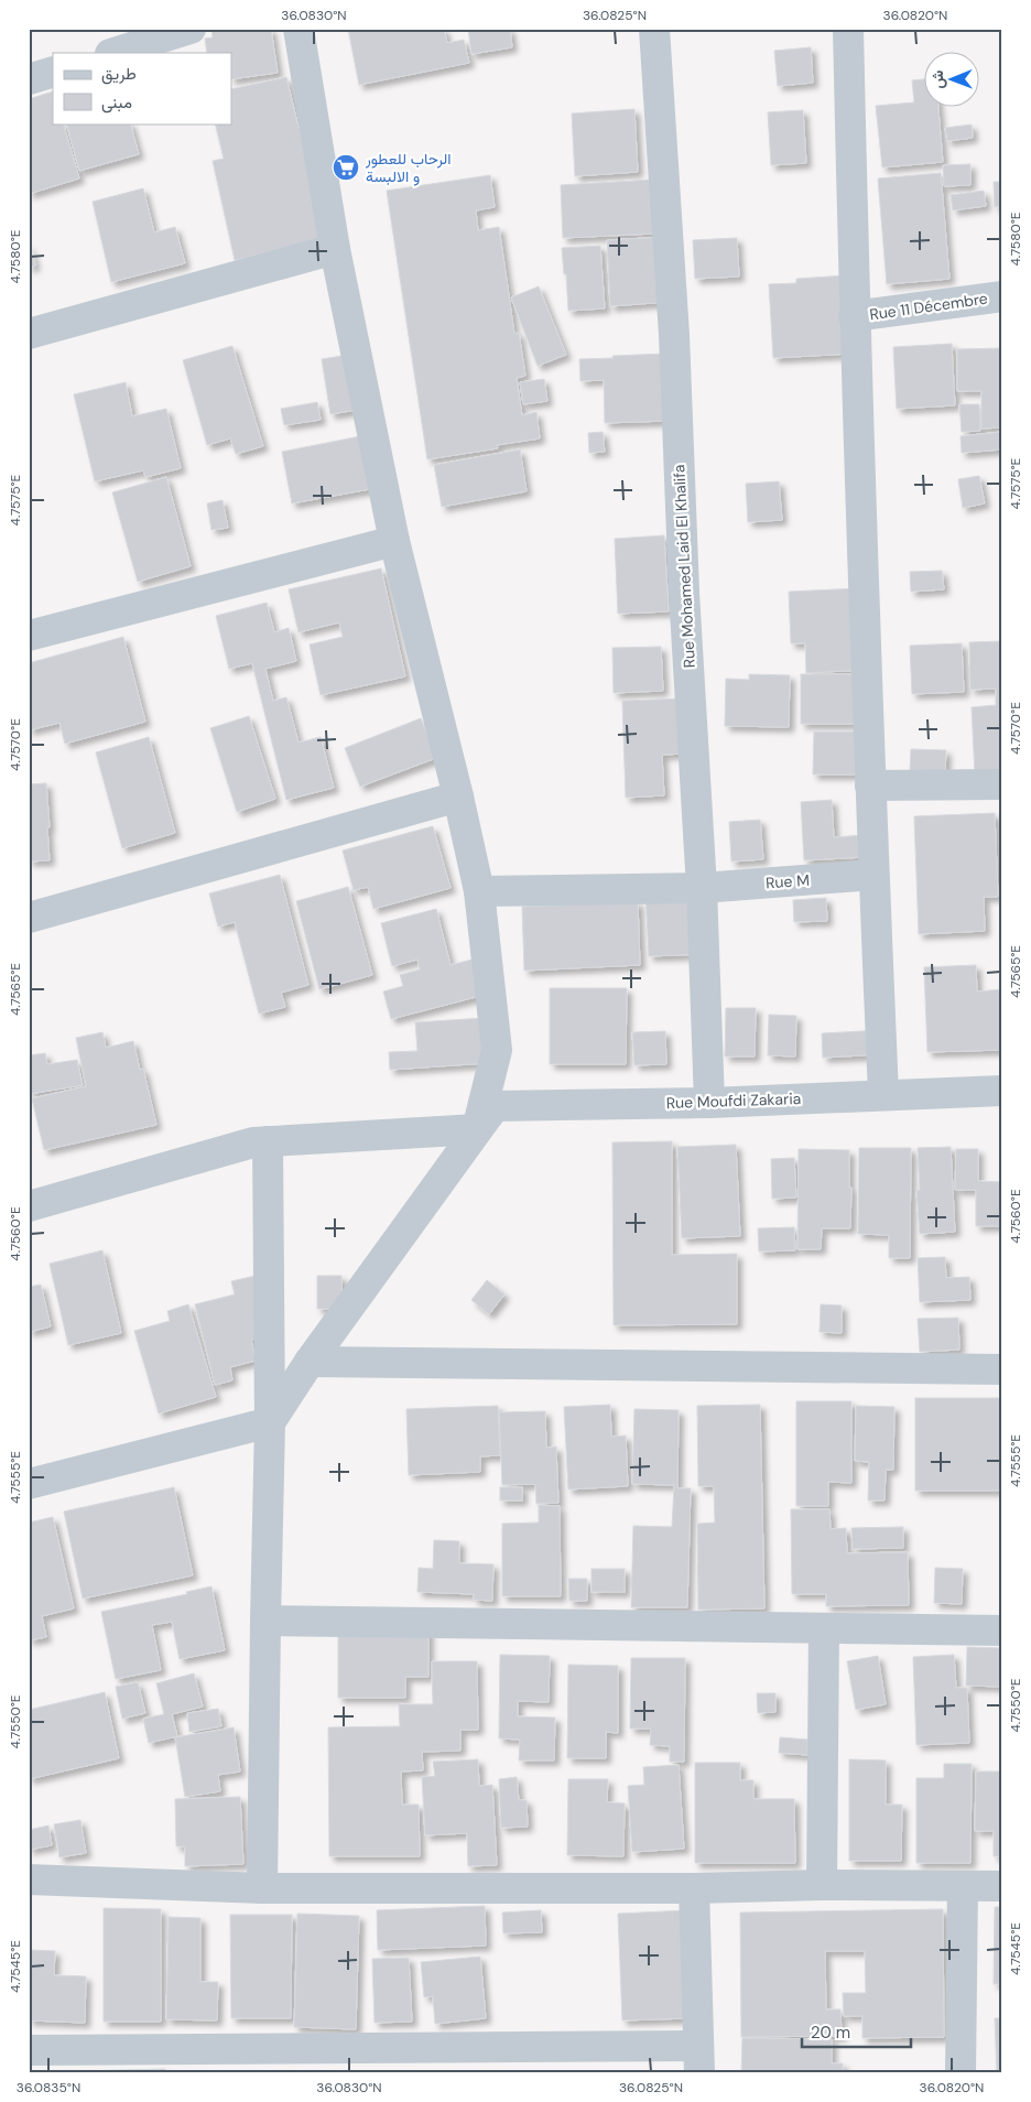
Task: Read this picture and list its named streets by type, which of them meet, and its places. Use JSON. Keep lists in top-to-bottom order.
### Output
{
  "streets": {
    "street": [
      "Rue 11 Décembre",
      "Rue Mohamed Laid El Khalifa",
      "Rue M",
      "Rue Moufdi Zakaria"
    ]
  },
  "crossings": [
    ["Rue Mohamed Laid El Khalifa", "Rue M"],
    ["Rue Mohamed Laid El Khalifa", "Rue Moufdi Zakaria"]
  ],
  "places": {
    "supermarket": ["الرحاب للعطور و الالبسة"]
  },
  "legend": ["طريق", "مبنى"],
  "scale_bar": "20 m",
  "north": "left",
  "coordinates": [
    "36.0830°N",
    "36.0825°N",
    "36.0820°N",
    "4.7580°E",
    "4.7575°E",
    "4.7570°E",
    "4.7565°E",
    "4.7560°E",
    "4.7555°E",
    "4.7550°E",
    "4.7545°E",
    "36.0835°N"
  ]
}
